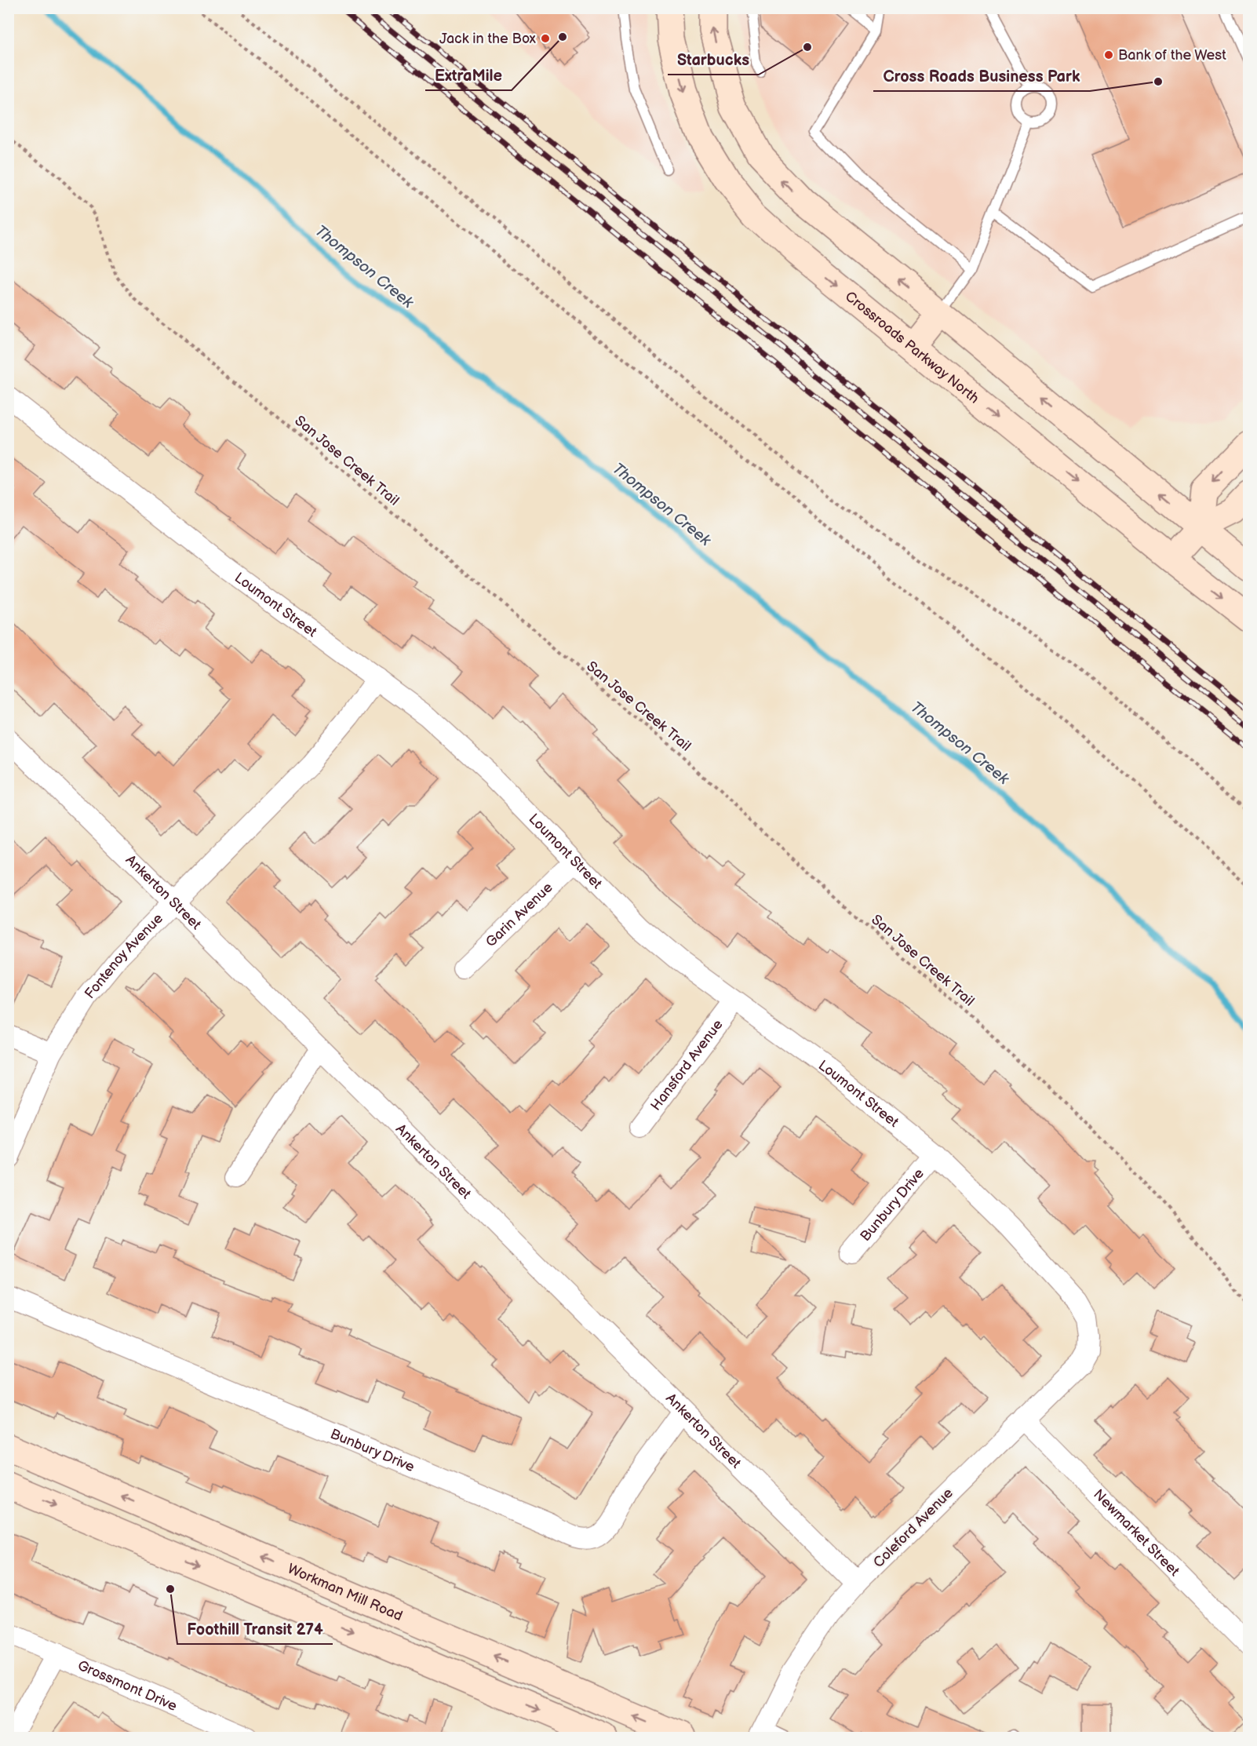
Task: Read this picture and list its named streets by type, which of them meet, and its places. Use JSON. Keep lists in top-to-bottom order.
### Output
{
  "streets": {
    "street": [
      "Crossroads Parkway North",
      "Loumont Street",
      "Ankerton Street",
      "Garin Avenue",
      "Fontenoy Avenue",
      "Hansford Avenue",
      "Bunbury Drive",
      "Coleford Avenue",
      "Newmarket Street",
      "Workman Mill Road",
      "Grossmont Drive"
    ],
    "path": ["San Jose Creek Trail"]
  },
  "crossings": [
    ["Loumont Street", "Garin Avenue"],
    ["Loumont Street", "Fontenoy Avenue"],
    ["Loumont Street", "Hansford Avenue"],
    ["Loumont Street", "Bunbury Drive"],
    ["Loumont Street", "Coleford Avenue"],
    ["Ankerton Street", "Fontenoy Avenue"],
    ["Ankerton Street", "Bunbury Drive"],
    ["Ankerton Street", "Coleford Avenue"],
    ["Coleford Avenue", "Newmarket Street"]
  ],
  "water": ["Thompson Creek"],
  "places": [
    "ExtraMile",
    "Jack in the Box",
    "Starbucks",
    "Bank of the West",
    "Cross Roads Business Park",
    "Foothill Transit 274"
  ]
}
